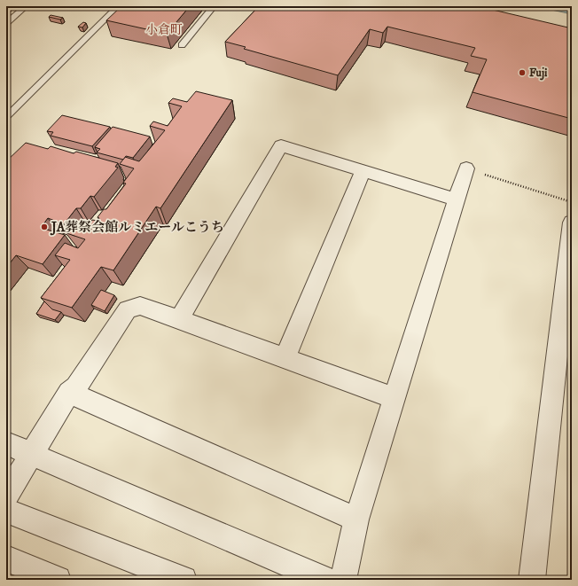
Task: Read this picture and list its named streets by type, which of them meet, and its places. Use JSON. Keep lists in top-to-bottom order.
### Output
{
  "districts": ["小倉町"],
  "places": ["Fuji", "JA葬祭会館ルミエールこうち"]
}
